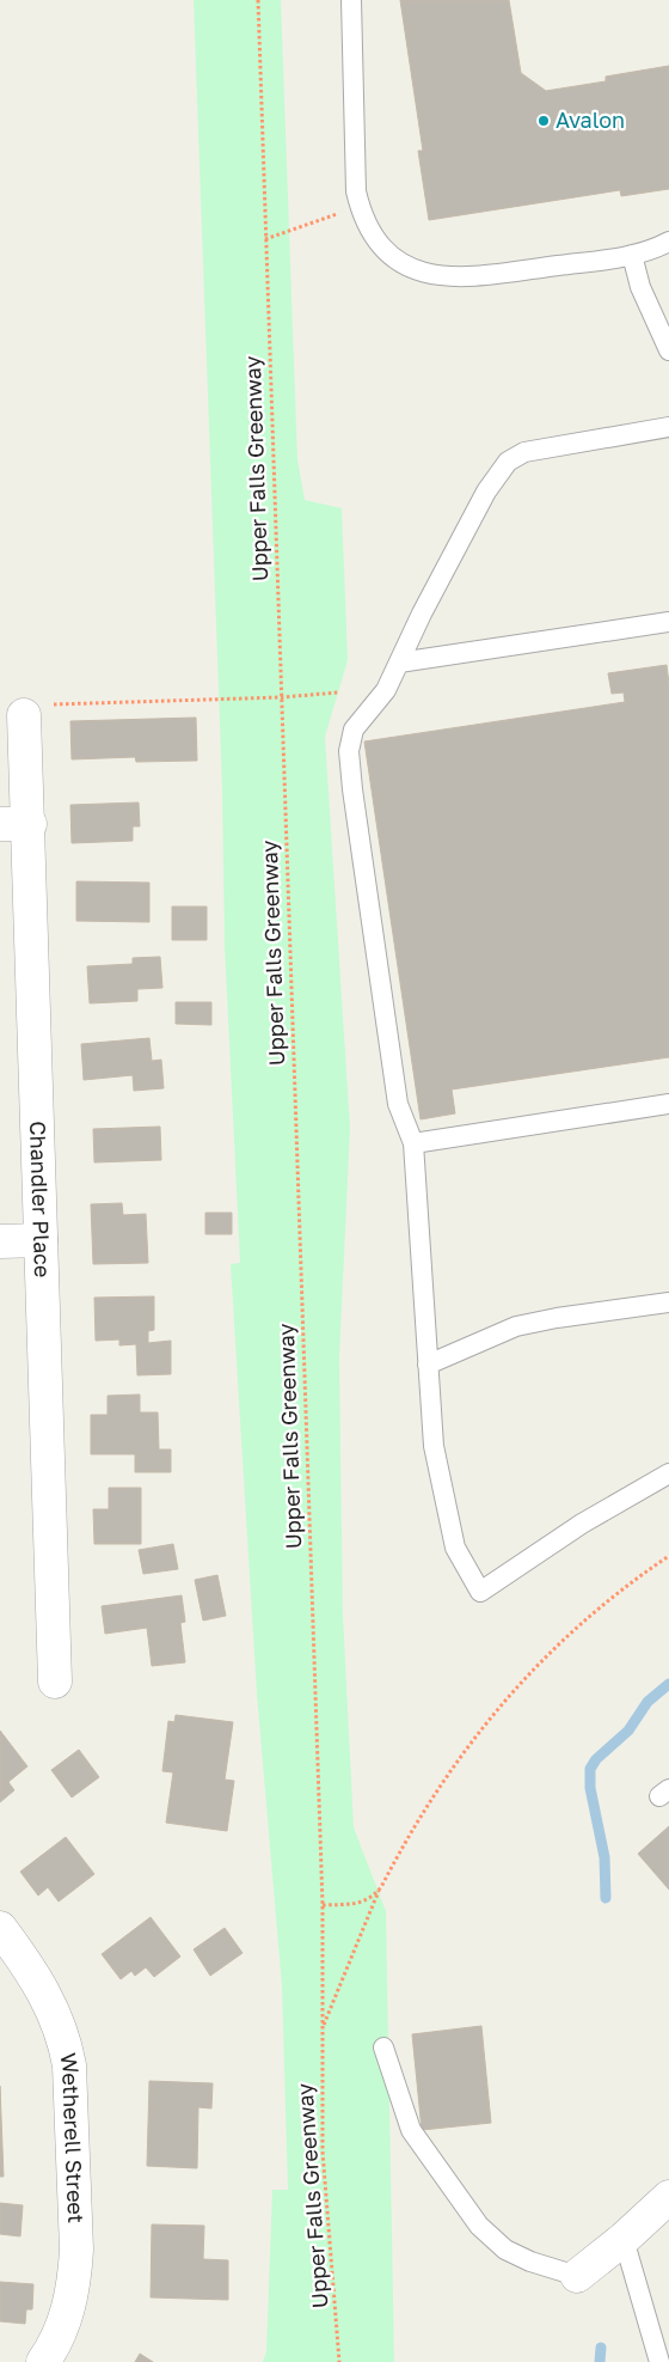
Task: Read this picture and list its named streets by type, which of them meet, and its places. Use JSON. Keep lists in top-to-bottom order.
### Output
{
  "streets": {
    "street": ["Chandler Place", "Wetherell Street"],
    "path": ["Upper Falls Greenway"]
  },
  "places": ["Avalon"]
}
